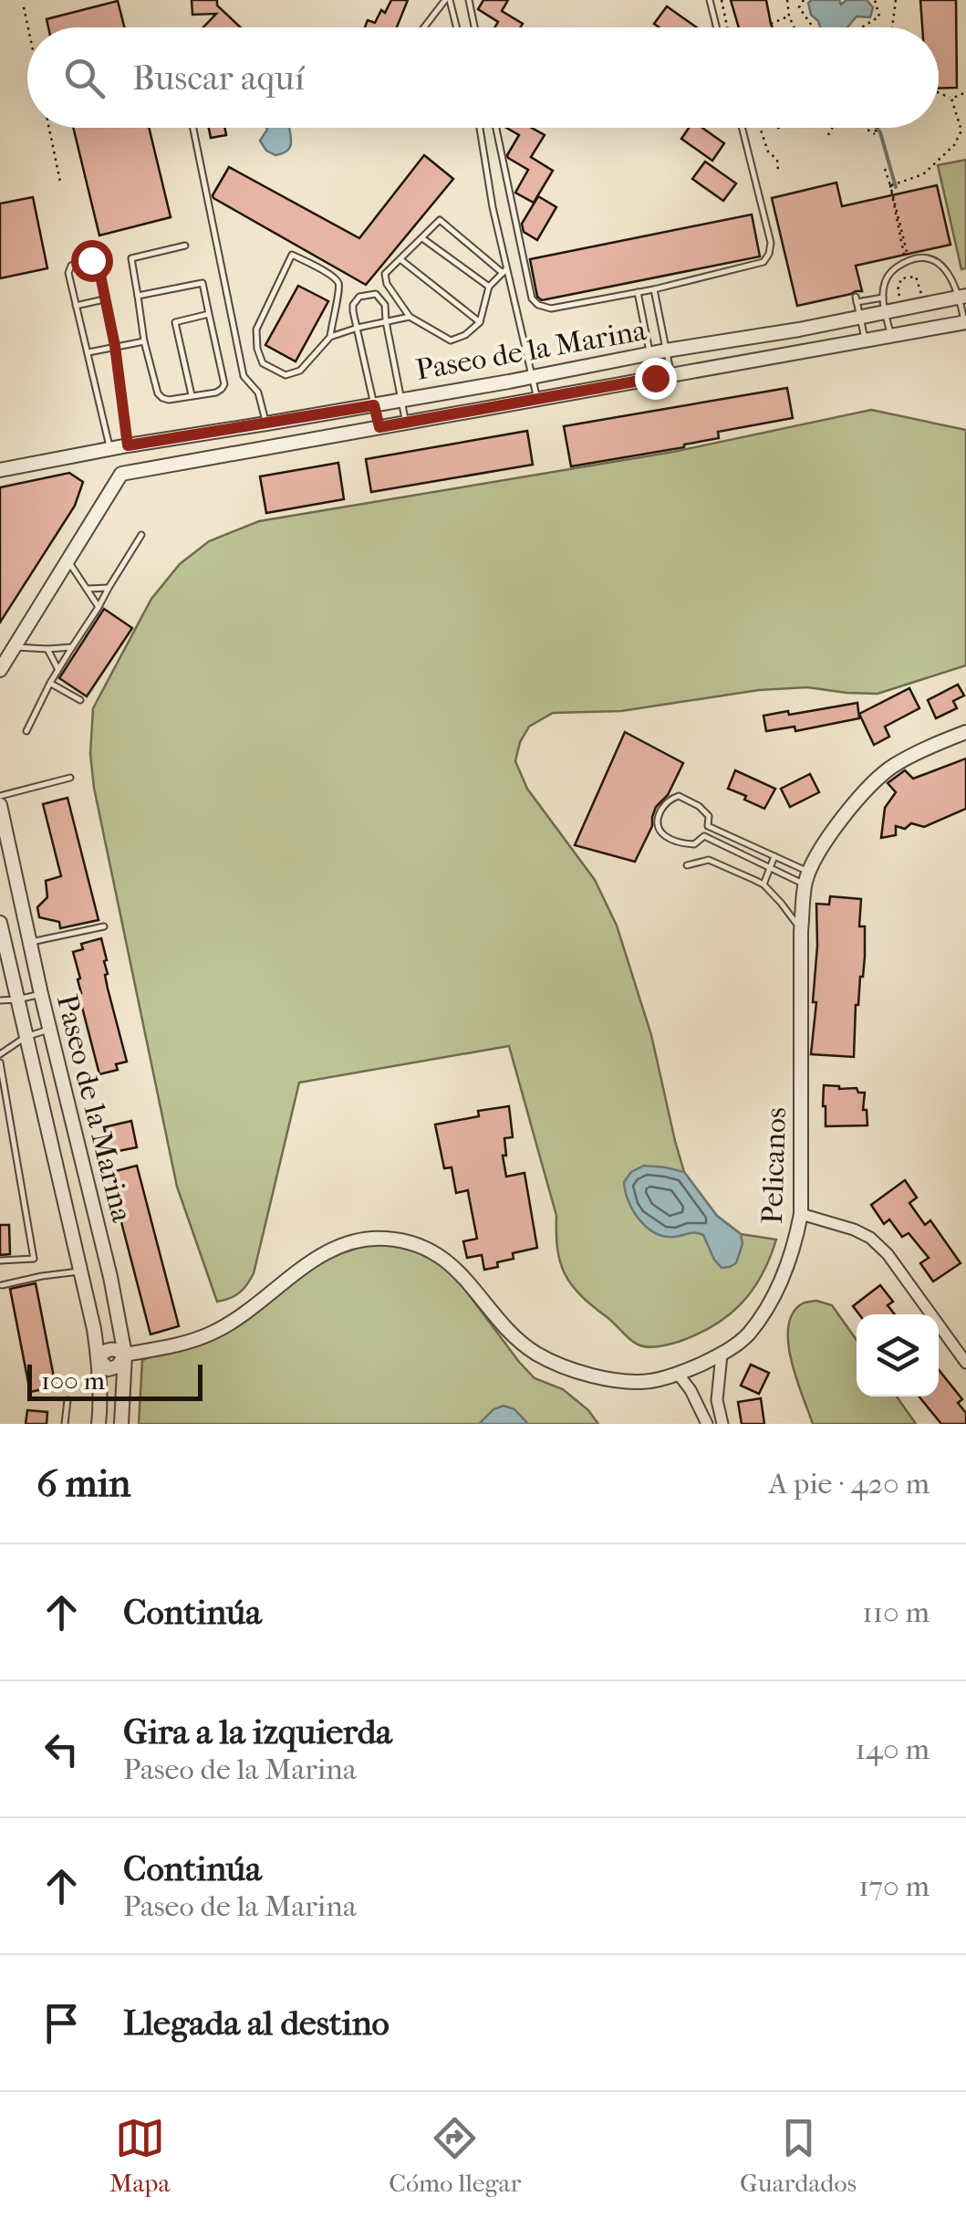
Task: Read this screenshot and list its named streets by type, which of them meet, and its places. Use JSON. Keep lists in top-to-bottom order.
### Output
{
  "streets": {
    "street": ["Paseo de la Marina", "Pelicanos"]
  },
  "crossings": [
    ["Paseo de la Marina", "Pelicanos"]
  ],
  "scale_bar": "100 m",
  "page": {
    "search": "Buscar aquí",
    "scale": "100 m",
    "heading": ["6 min", "A pie · 420 m"],
    "list": [
      ["Continúa", "110 m"],
      ["Gira a la izquierda", "Paseo de la Marina", "140 m"],
      ["Continúa", "Paseo de la Marina", "170 m"],
      "Llegada al destino"
    ],
    "nav": ["Mapa", "Cómo llegar", "Guardados"]
  }
}
